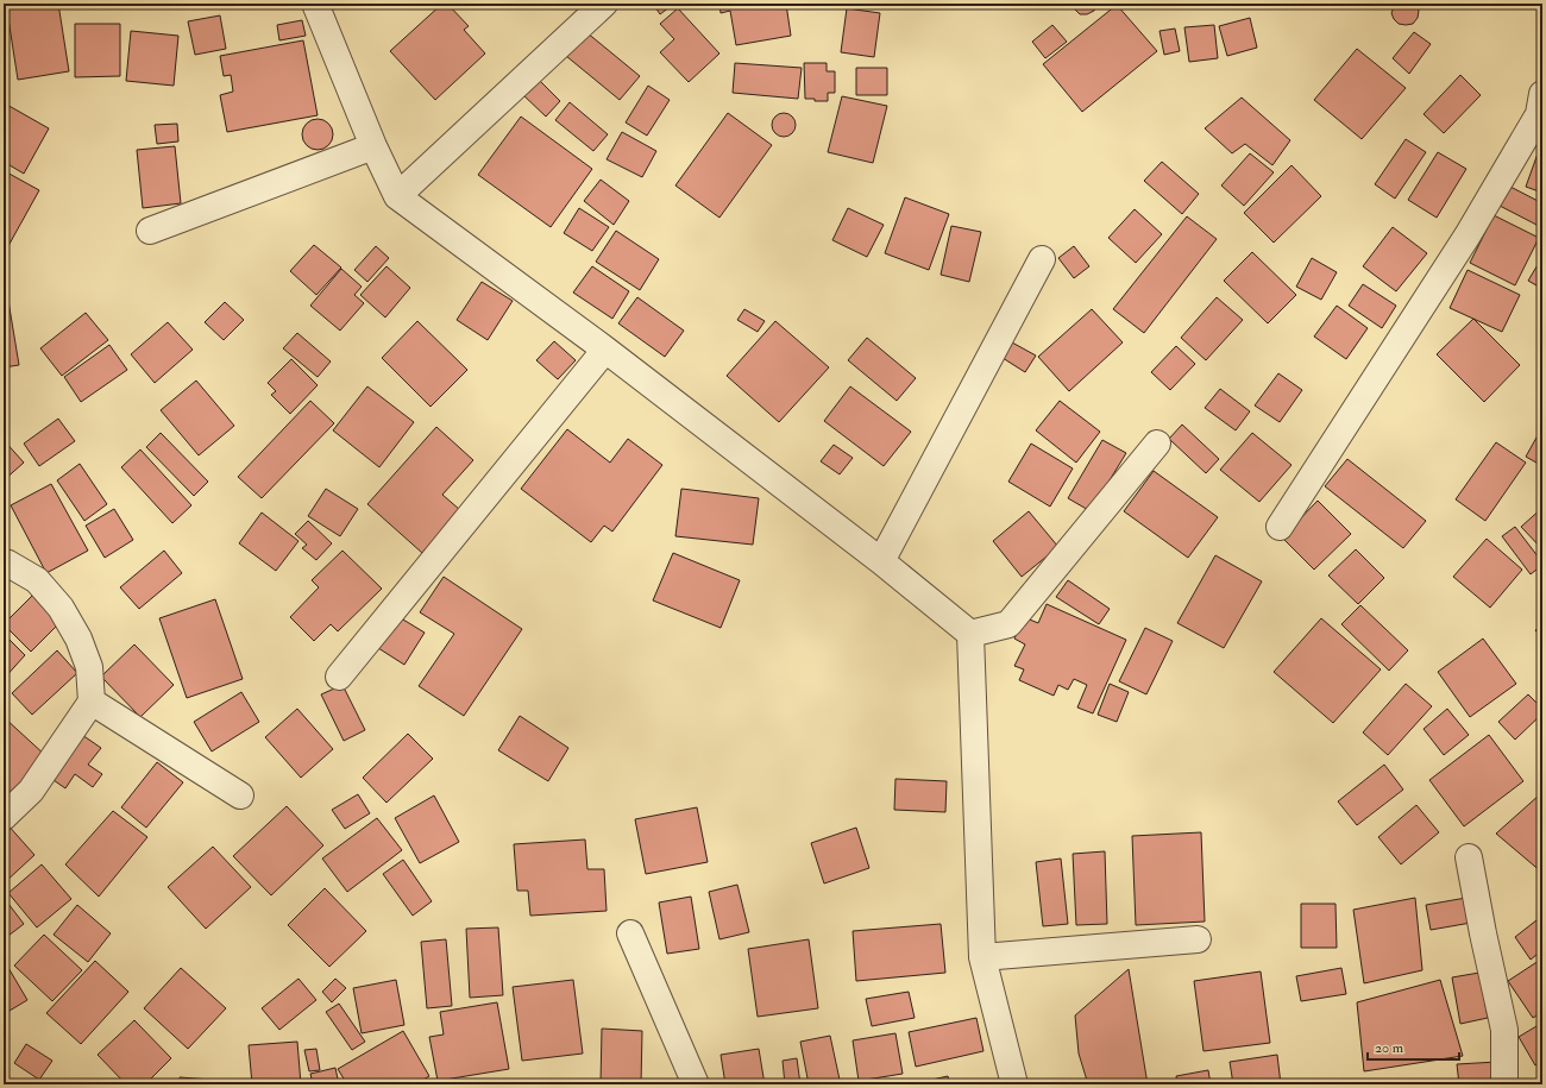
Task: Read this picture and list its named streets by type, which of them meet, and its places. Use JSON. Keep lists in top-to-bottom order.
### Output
{
  "scale_bar": "20 m"
}
